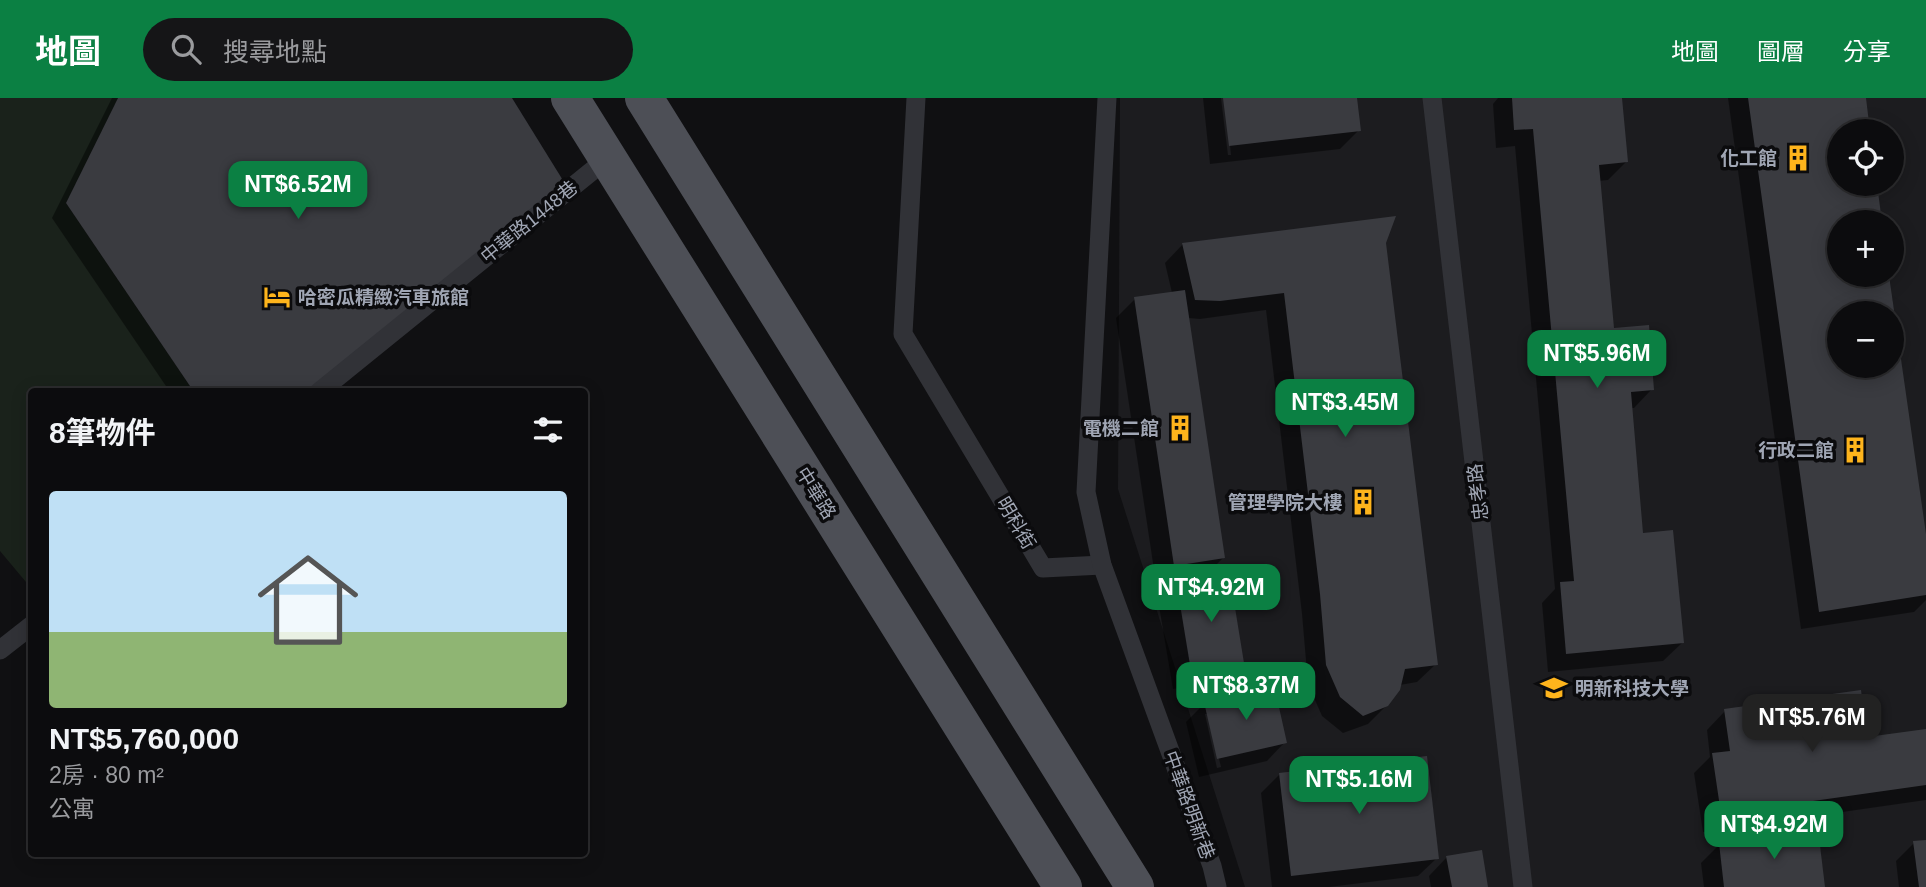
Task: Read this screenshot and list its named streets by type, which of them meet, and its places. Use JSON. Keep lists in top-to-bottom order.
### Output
{
  "streets": {
    "main road": ["中華路"],
    "lane": [
      "中華路1448巷",
      "忠孝路",
      "明科街",
      "中華路明新巷"
    ]
  },
  "crossings": [
    ["中華路1448巷", "中華路"],
    ["明科街", "中華路明新巷"]
  ],
  "places": {
    "building": [
      "化工館",
      "電機二館",
      "行政二館",
      "管理學院大樓"
    ],
    "hotel": ["哈密瓜精緻汽車旅館"],
    "school or university": ["明新科技大學"]
  },
  "page": {
    "header": "地圖",
    "search": "搜尋地點",
    "nav": ["地圖", "圖層", "分享"],
    "map_buttons": ["+", "−"],
    "price": [
      "NT$6.52M",
      "NT$5.96M",
      "NT$3.45M",
      "NT$4.92M",
      "NT$8.37M",
      "NT$5.76M",
      "NT$5.16M",
      "NT$4.92M"
    ],
    "heading": "8筆物件",
    "list": [
      {
        "name": "NT$5,760,000",
        "note": "2房 · 80 m² · 公寓"
      }
    ]
  }
}
